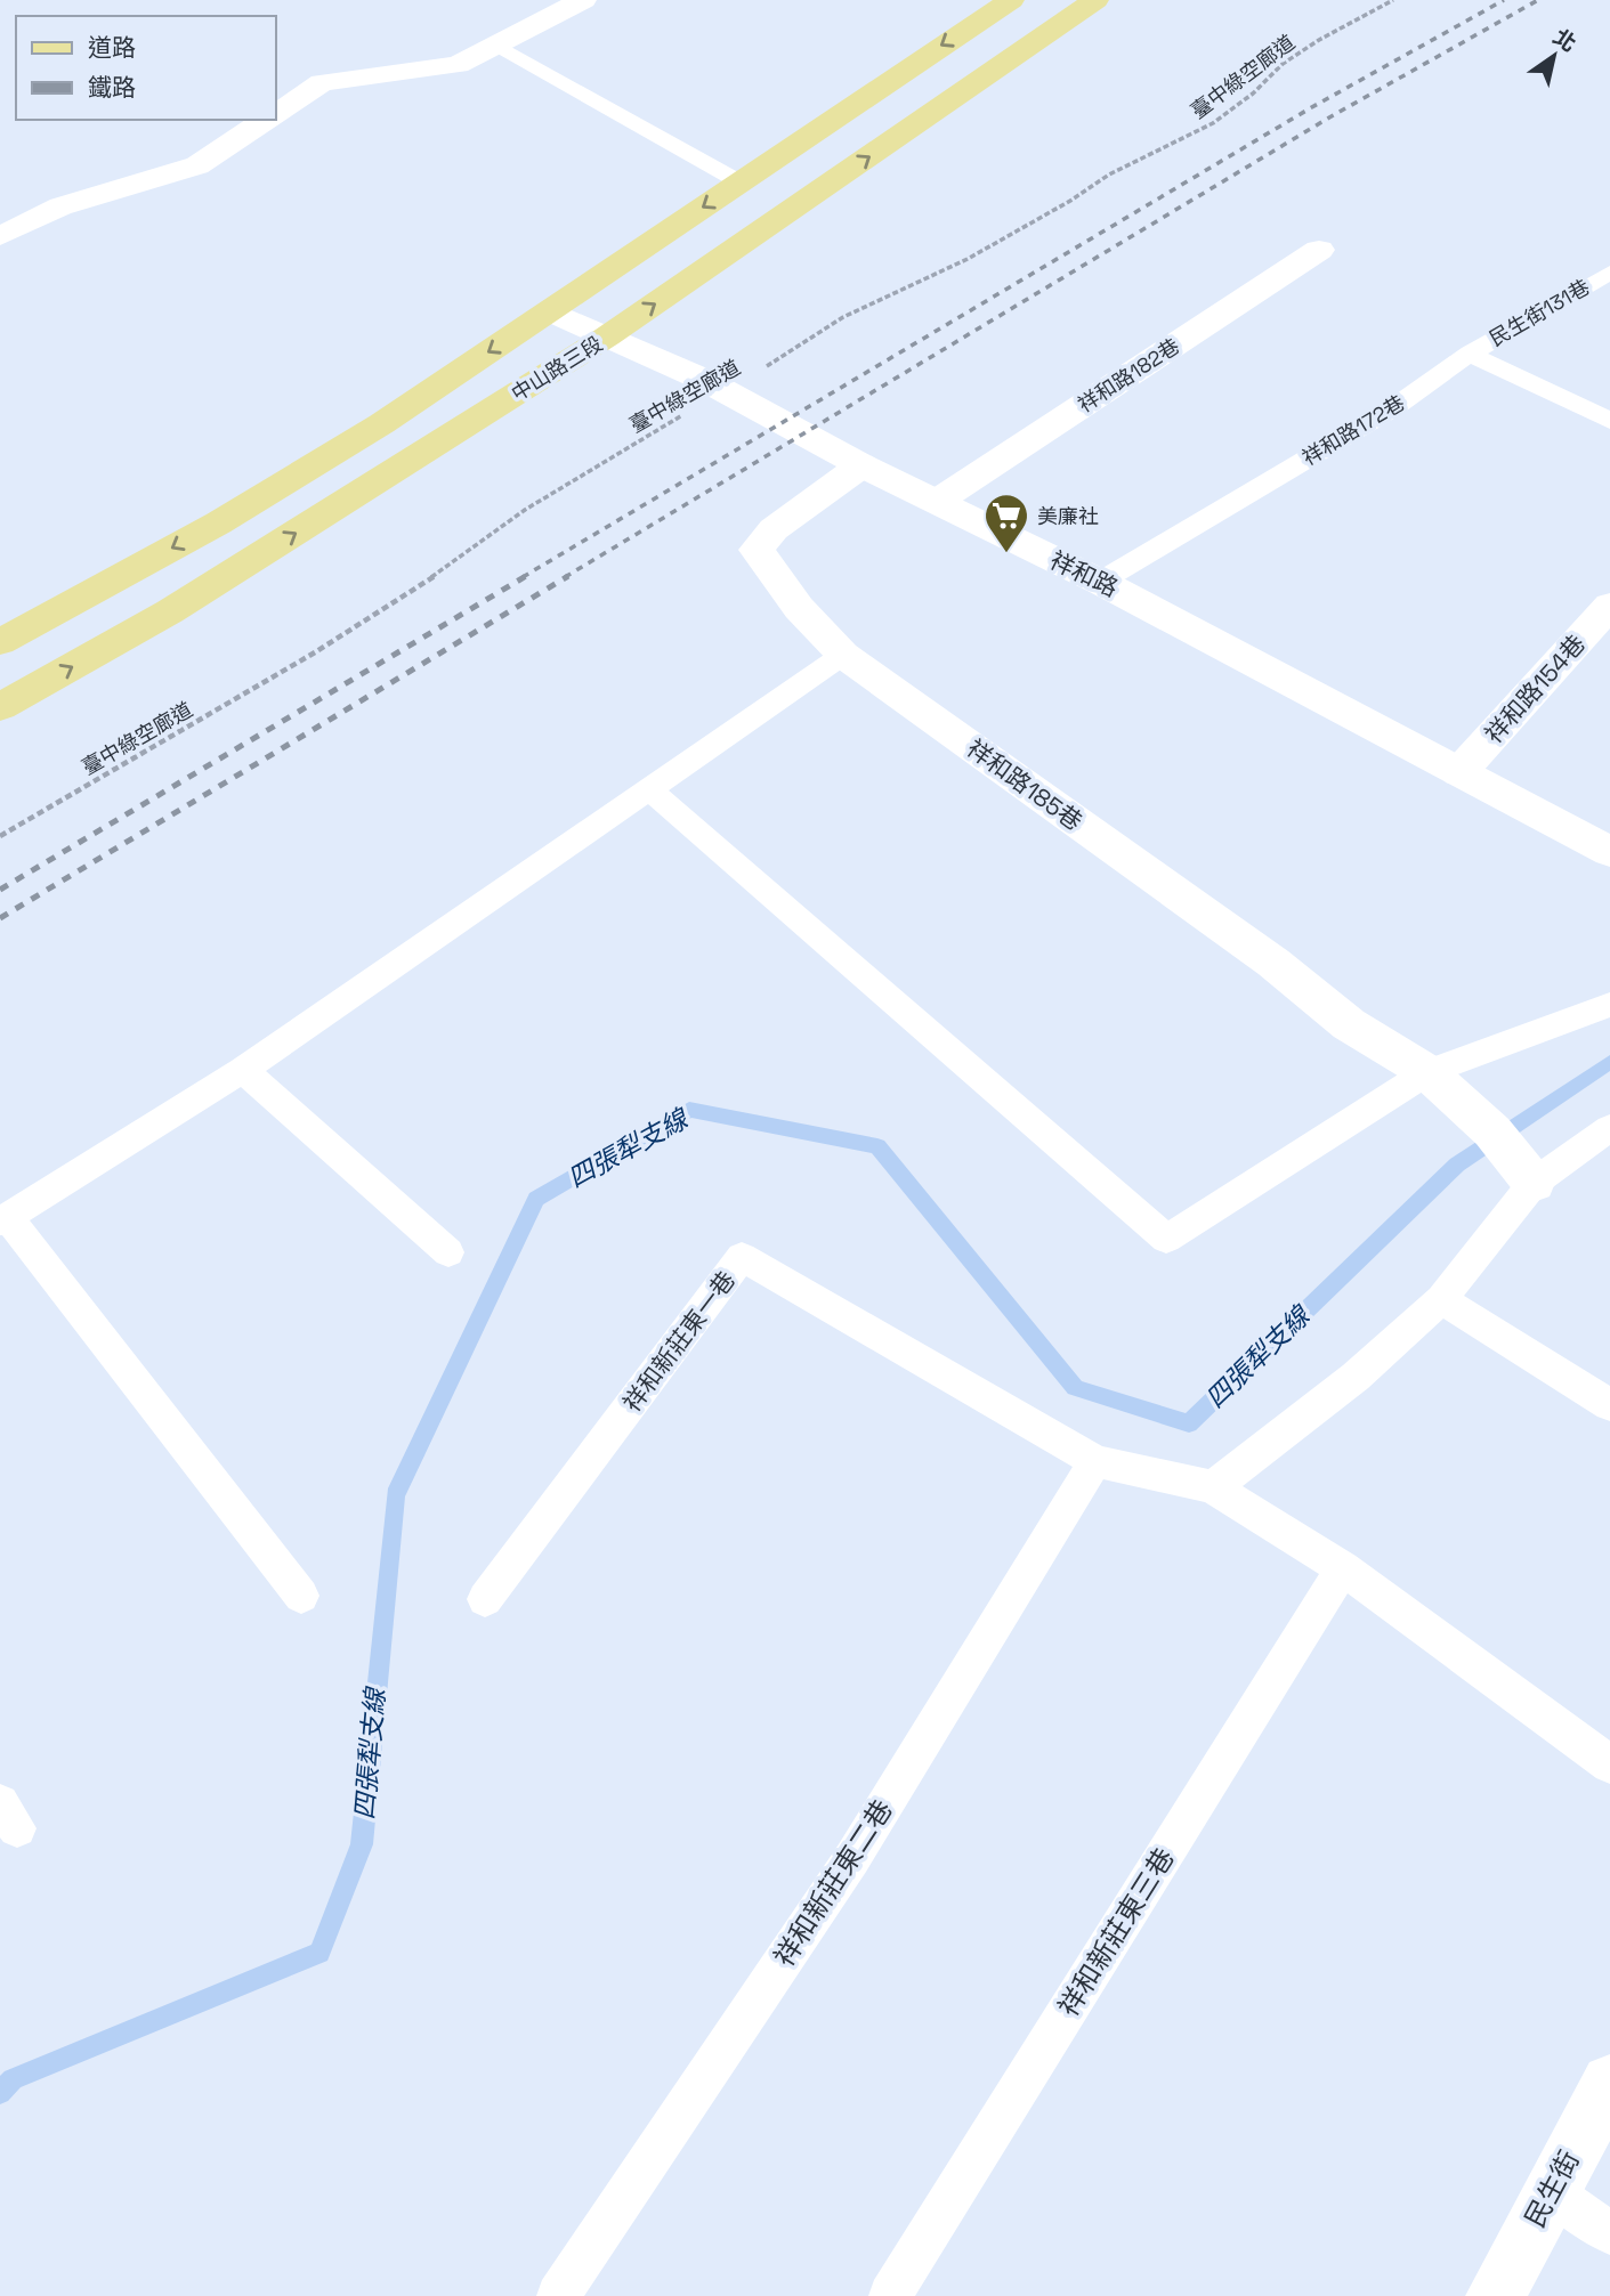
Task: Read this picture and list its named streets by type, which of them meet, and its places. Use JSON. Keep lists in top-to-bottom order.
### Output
{
  "streets": {
    "main road": ["中山路三段"],
    "street": [
      "祥和路182巷",
      "祥和路",
      "祥和路154巷",
      "祥和路185巷",
      "民生街"
    ],
    "lane": [
      "民生街131巷",
      "祥和路172巷",
      "祥和新莊東一巷",
      "祥和新莊東二巷",
      "祥和新莊東三巷"
    ],
    "path": ["臺中綠空廊道"]
  },
  "crossings": [
    ["臺中綠空廊道", "祥和路"],
    ["民生街131巷", "祥和路172巷"],
    ["中山路三段", "祥和路"],
    ["祥和路182巷", "祥和路"],
    ["祥和路172巷", "祥和路"],
    ["祥和路", "祥和路154巷"],
    ["祥和路", "祥和路185巷"],
    ["祥和新莊東一巷", "祥和新莊東二巷"]
  ],
  "water": ["四張犁支線"],
  "places": {
    "supermarket": ["美廉社"]
  },
  "legend": ["道路", "鐵路"],
  "north": "top right"
}
